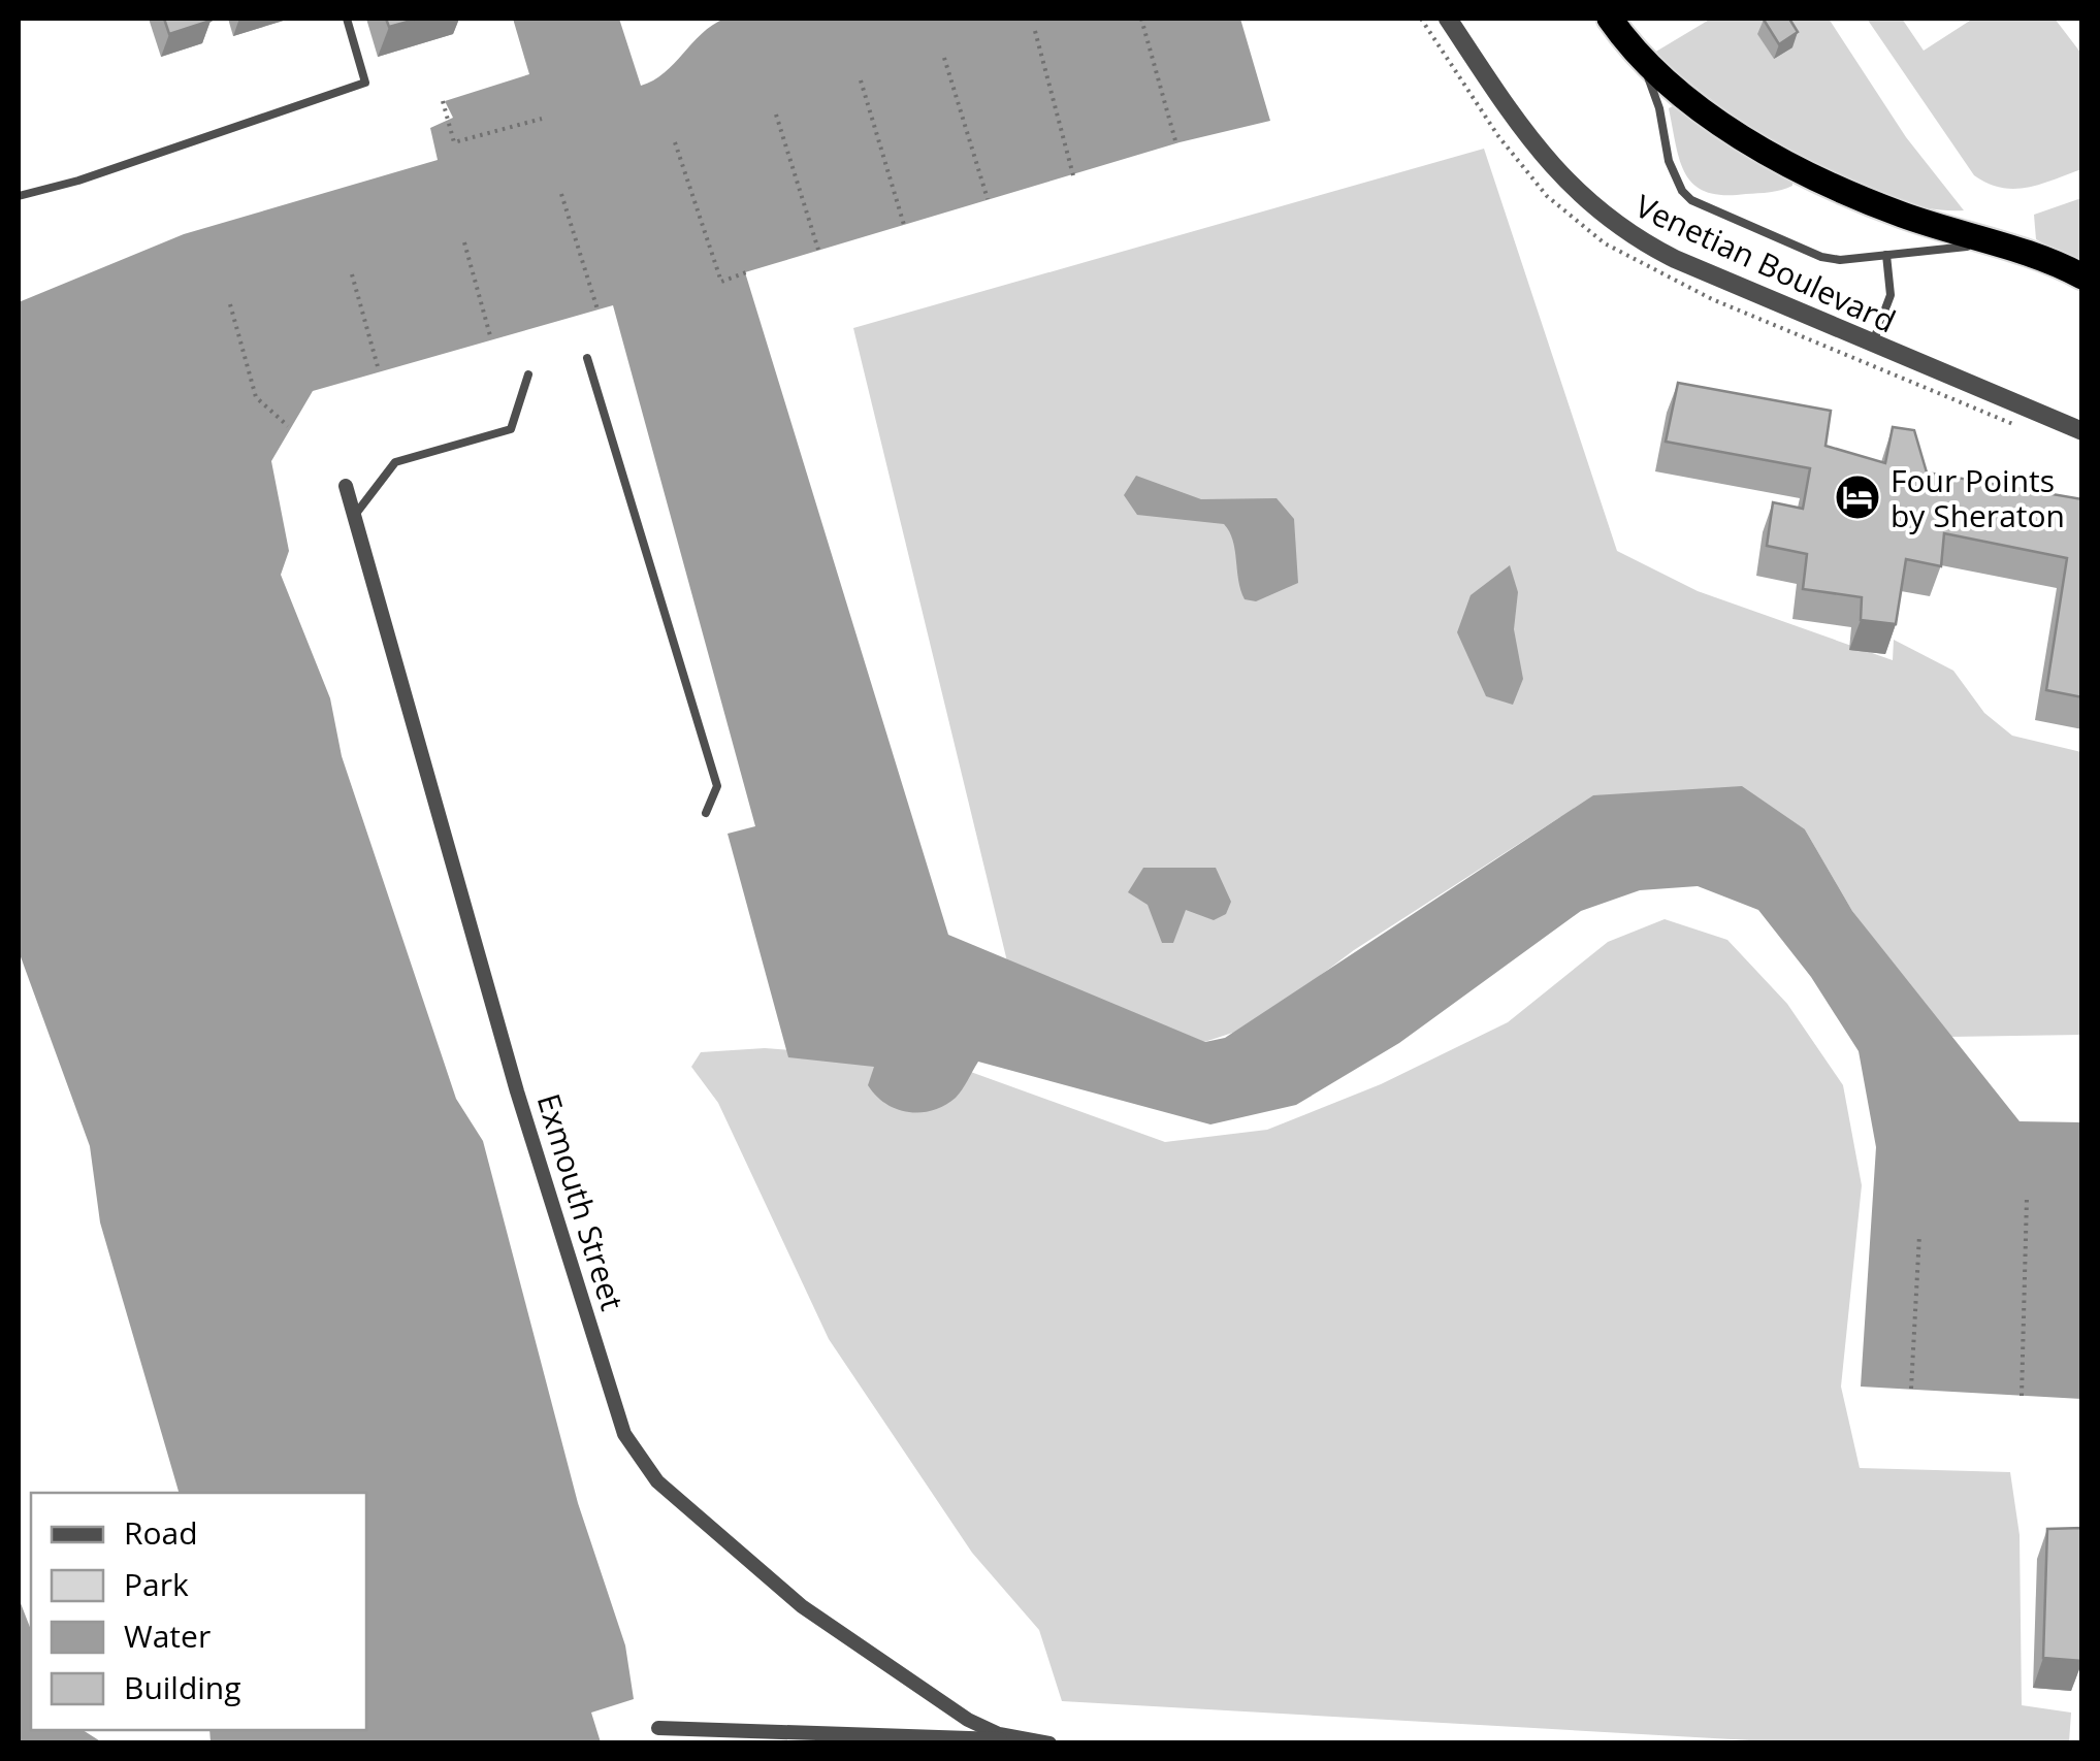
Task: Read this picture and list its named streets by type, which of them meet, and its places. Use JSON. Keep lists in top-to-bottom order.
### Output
{
  "streets": {
    "street": ["Venetian Boulevard", "Exmouth Street"]
  },
  "places": {
    "hotel": ["Four Points by Sheraton"]
  },
  "legend": [
    "Road",
    "Park",
    "Water",
    "Building"
  ]
}
